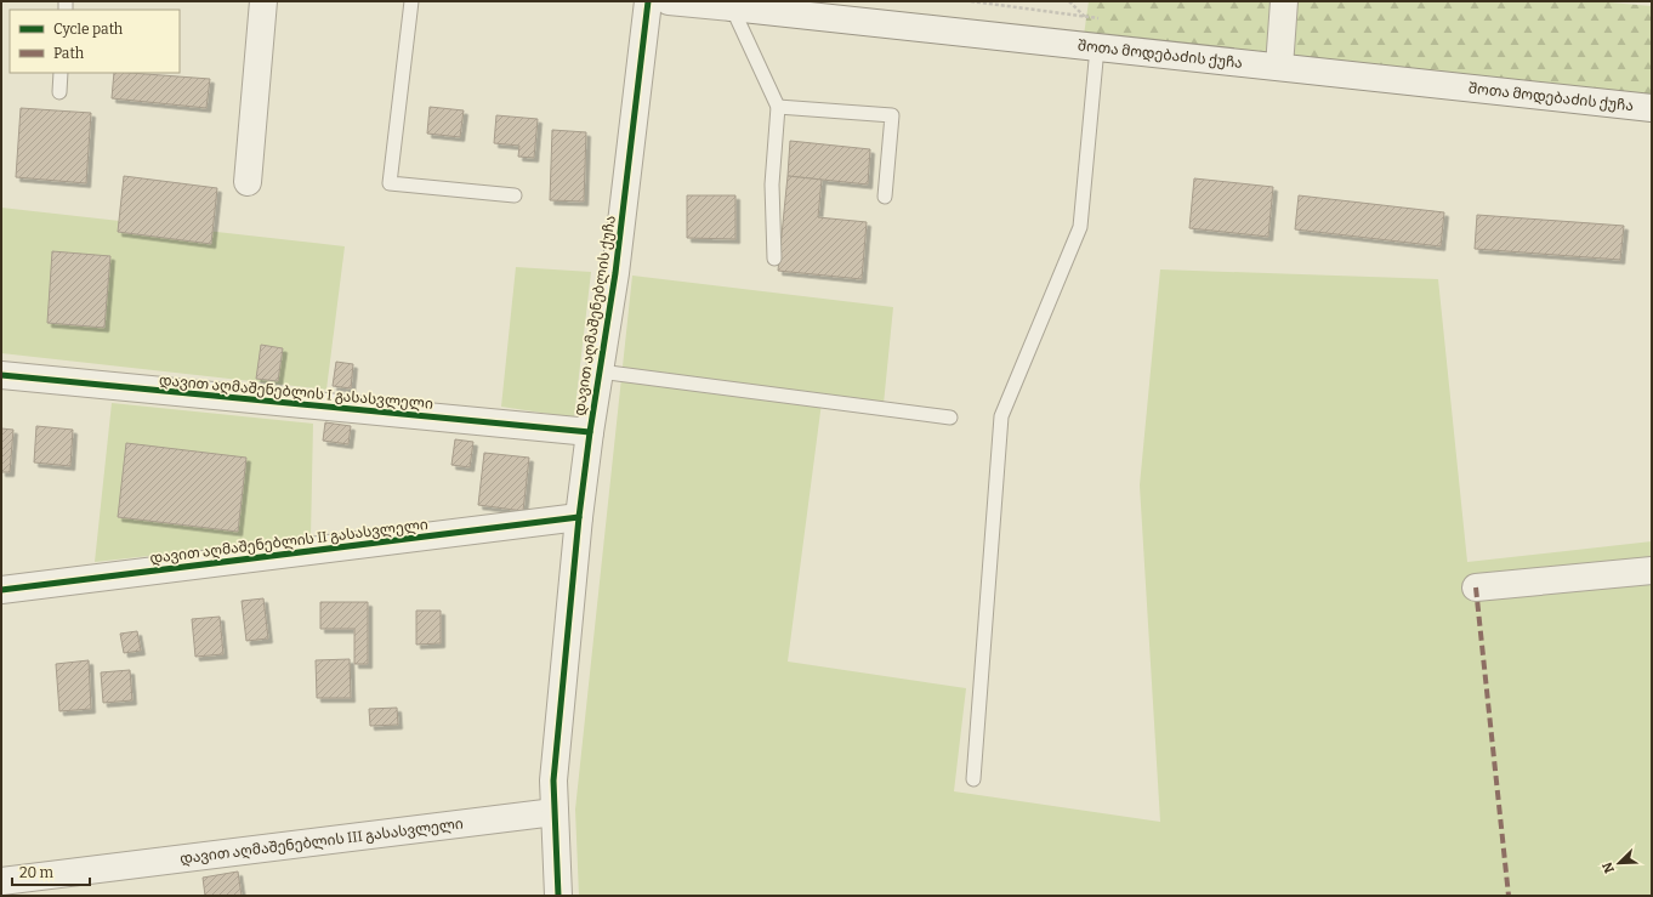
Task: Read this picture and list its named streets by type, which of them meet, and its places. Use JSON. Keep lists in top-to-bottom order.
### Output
{
  "streets": {
    "street": [
      "შოთა მოდებაძის ქუჩა",
      "დავით აღმაშენებლის ქუჩა",
      "დავით აღმაშენებლის I გასასვლელი",
      "დავით აღმაშენებლის II გასასვლელი",
      "დავით აღმაშენებლის III გასასვლელი"
    ]
  },
  "crossings": [
    ["დავით აღმაშენებლის ქუჩა", "დავით აღმაშენებლის I გასასვლელი"],
    ["დავით აღმაშენებლის ქუჩა", "დავით აღმაშენებლის II გასასვლელი"],
    ["დავით აღმაშენებლის ქუჩა", "დავით აღმაშენებლის III გასასვლელი"]
  ],
  "legend": ["Cycle path", "Path"],
  "scale_bar": "20 m",
  "north": "bottom left"
}
